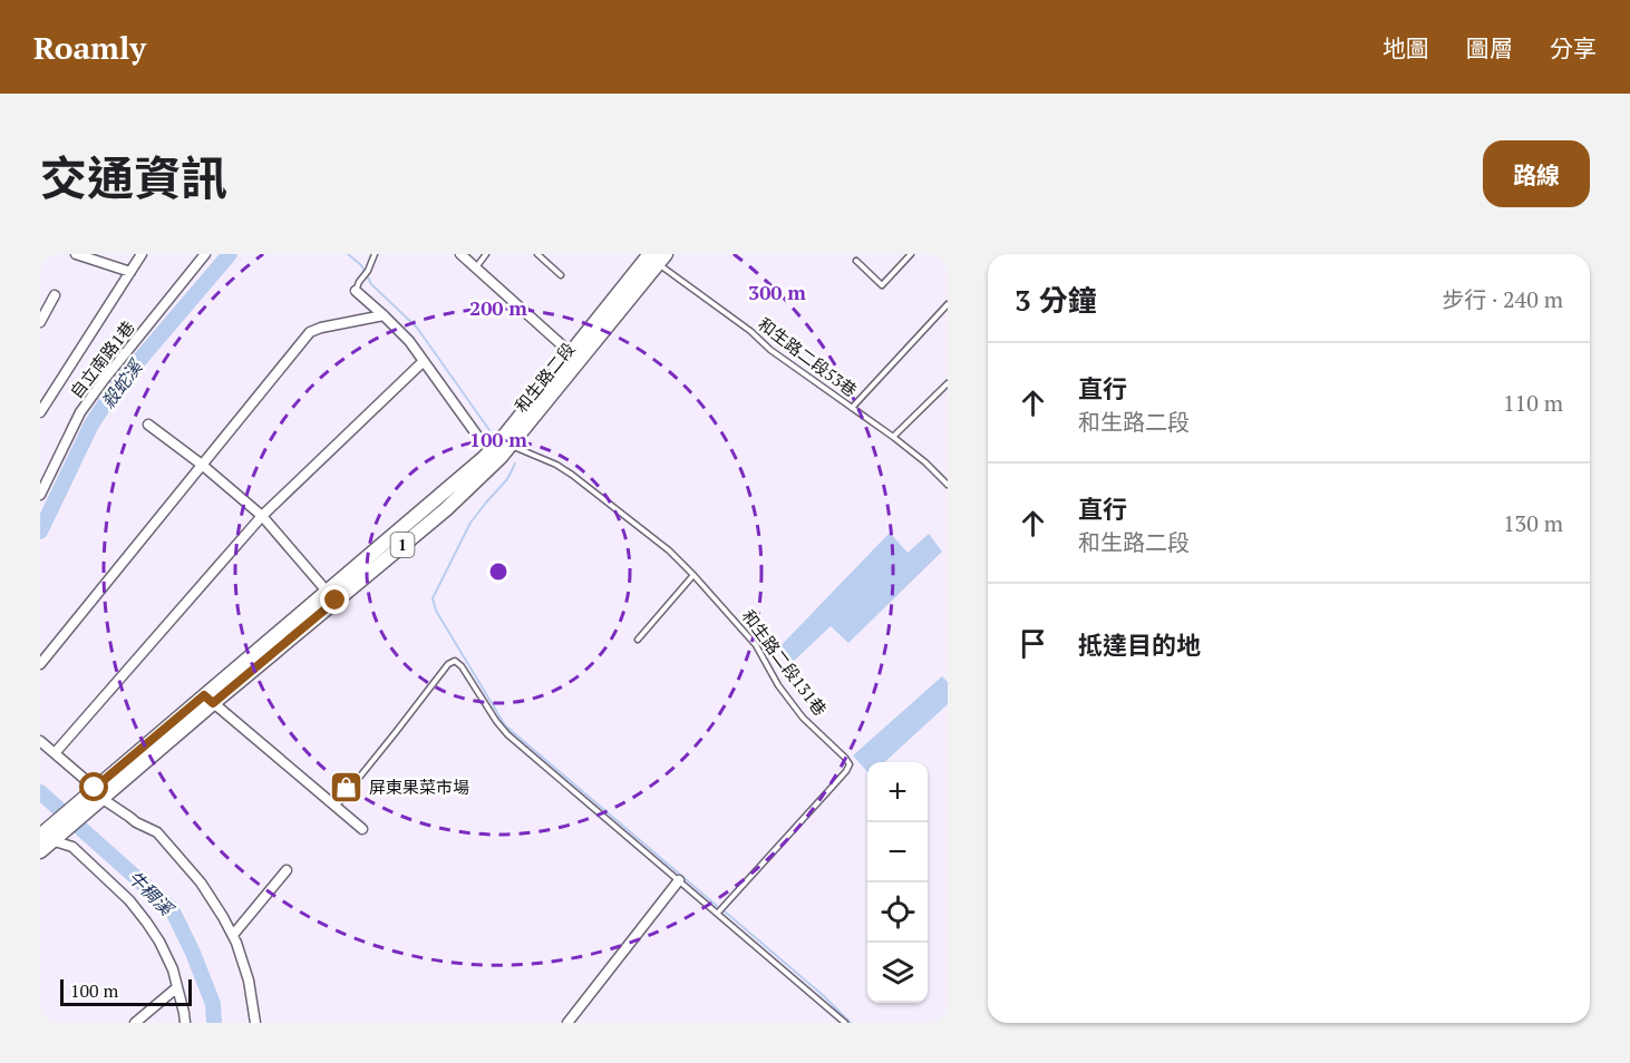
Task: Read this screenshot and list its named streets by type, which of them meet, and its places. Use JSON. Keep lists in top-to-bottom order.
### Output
{
  "streets": {
    "main road": ["和生路二段", "1"],
    "street": ["自立南路1巷"],
    "lane": ["和生路二段53巷", "和生路二段131巷"]
  },
  "crossings": [
    ["和生路二段53巷", "和生路二段"],
    ["和生路二段", "1"],
    ["和生路二段", "和生路二段131巷"]
  ],
  "water": ["殺蛇溪", "牛稠溪"],
  "places": {
    "shop": ["屏東果菜市場"]
  },
  "scale_bar": "100 m",
  "page": {
    "header": "Roamly",
    "nav": ["地圖", "圖層", "分享"],
    "title": "交通資訊",
    "buttons": "路線",
    "heading": ["3 分鐘", "步行 · 240 m"],
    "list": [
      ["直行", "和生路二段", "110 m"],
      ["直行", "和生路二段", "130 m"],
      "抵達目的地"
    ],
    "map_buttons": ["+", "−"],
    "scale": "100 m"
  },
  "rings": ["300 m", "200 m", "100 m"]
}
